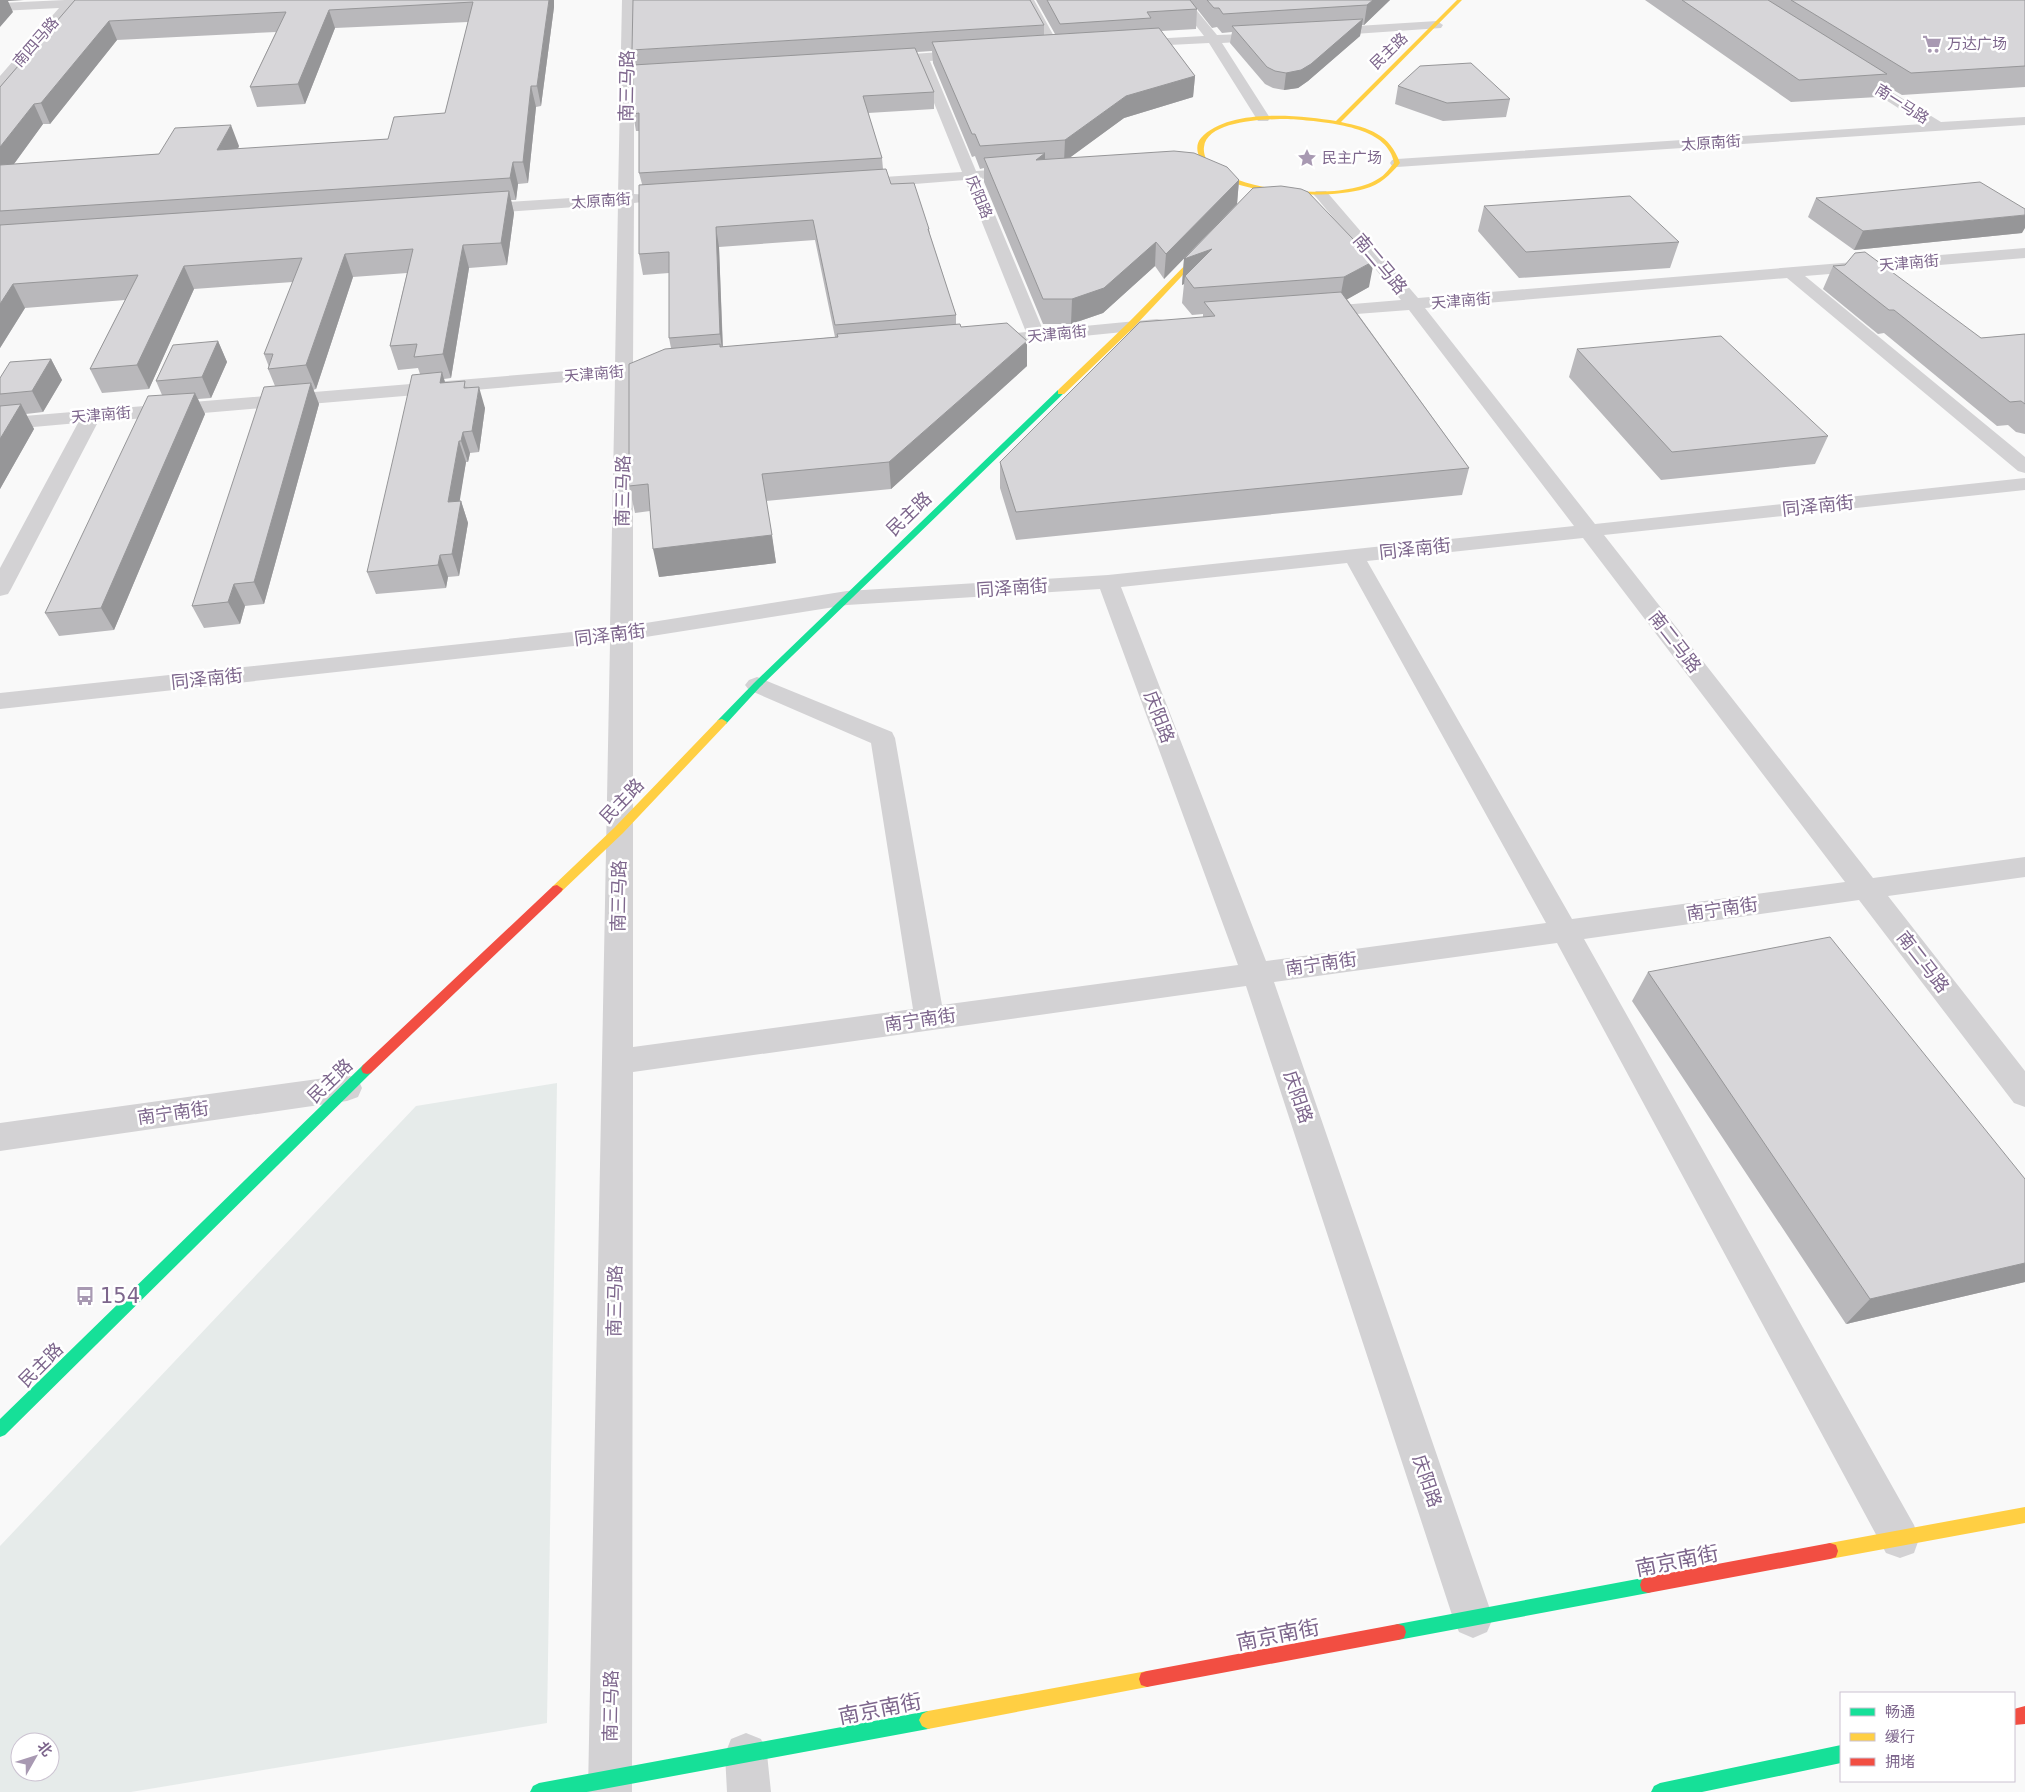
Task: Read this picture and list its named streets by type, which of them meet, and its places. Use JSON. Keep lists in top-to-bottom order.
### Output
{
  "streets": {
    "street": [
      "南四马路",
      "民主路",
      "南三马路",
      "南一马路",
      "太原南街",
      "庆阳路",
      "天津南街",
      "南二马路",
      "同泽南街",
      "南宁南街",
      "南京南街"
    ]
  },
  "crossings": [
    ["民主路", "南三马路"],
    ["民主路", "天津南街"],
    ["民主路", "同泽南街"],
    ["民主路", "南宁南街"],
    ["南三马路", "太原南街"],
    ["南三马路", "天津南街"],
    ["南三马路", "同泽南街"],
    ["南三马路", "南宁南街"],
    ["南三马路", "南京南街"],
    ["南一马路", "太原南街"],
    ["庆阳路", "天津南街"],
    ["庆阳路", "同泽南街"],
    ["庆阳路", "南宁南街"],
    ["庆阳路", "南京南街"],
    ["天津南街", "南二马路"],
    ["南二马路", "同泽南街"],
    ["南二马路", "南宁南街"]
  ],
  "places": {
    "supermarket": ["万达广场"],
    "place": ["民主广场"],
    "bus stop": ["154"]
  },
  "legend": ["畅通", "缓行", "拥堵"],
  "north": "top right"
}
